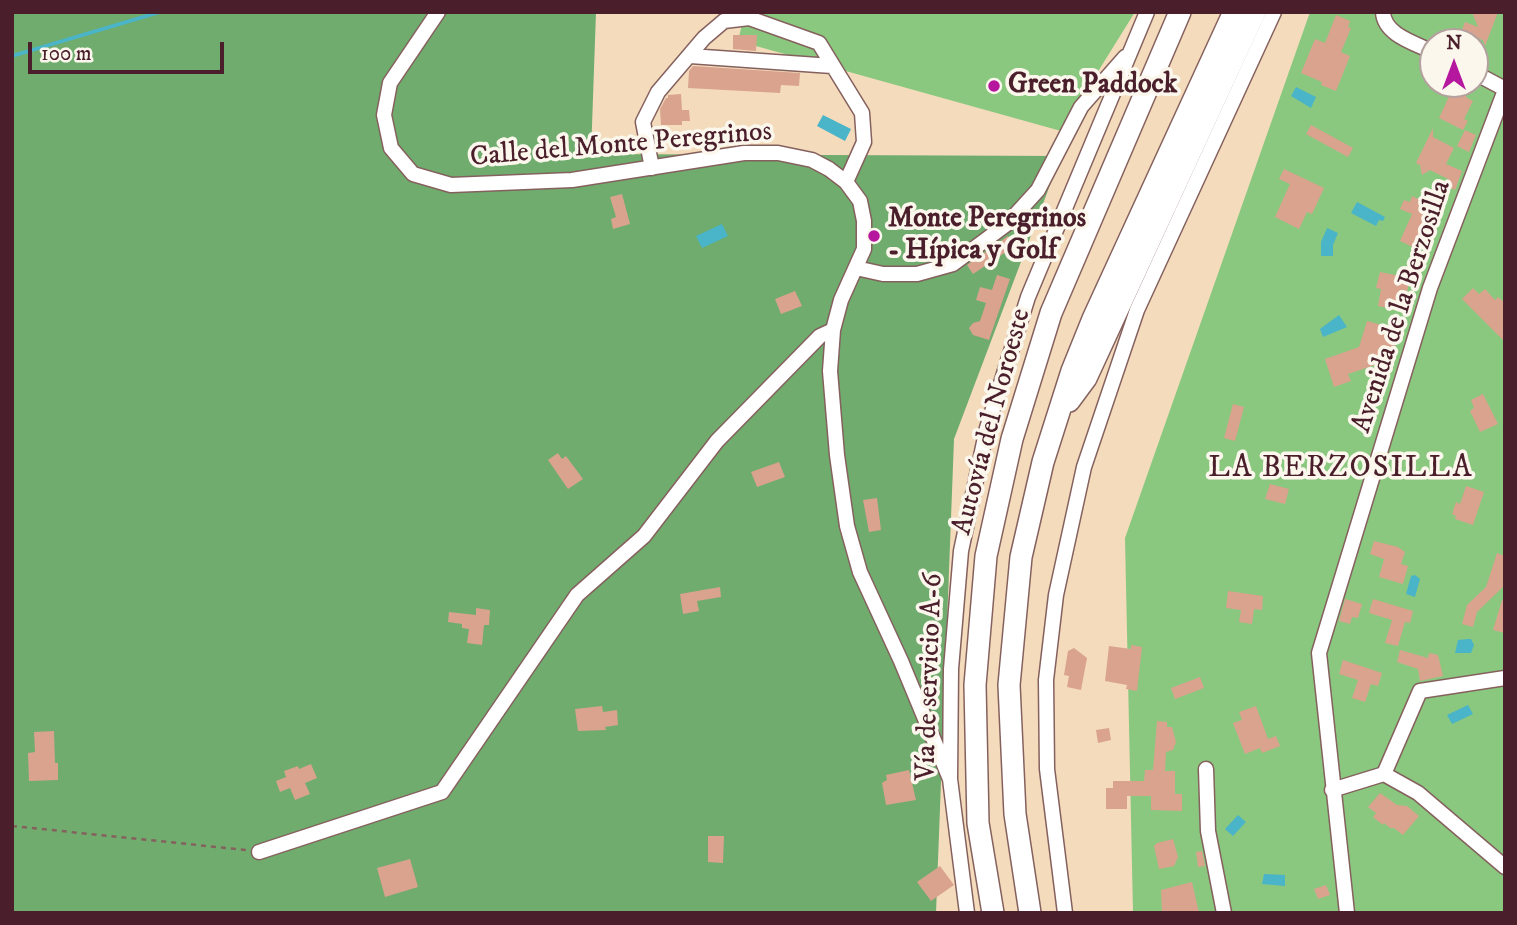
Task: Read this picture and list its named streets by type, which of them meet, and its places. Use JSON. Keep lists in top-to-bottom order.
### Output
{
  "streets": {
    "highway": ["Autovía del Noroeste"],
    "street": ["Calle del Monte Peregrinos", "Avenida de la Berzosilla", "Vía de servicio A-6"]
  },
  "crossings": [
    ["Calle del Monte Peregrinos", "Vía de servicio A-6"]
  ],
  "districts": ["LA BERZOSILLA"],
  "places": ["Green Paddock", "Monte Peregrinos - Hípica y Golf"],
  "scale_bar": "100 m",
  "north": "top"
}
